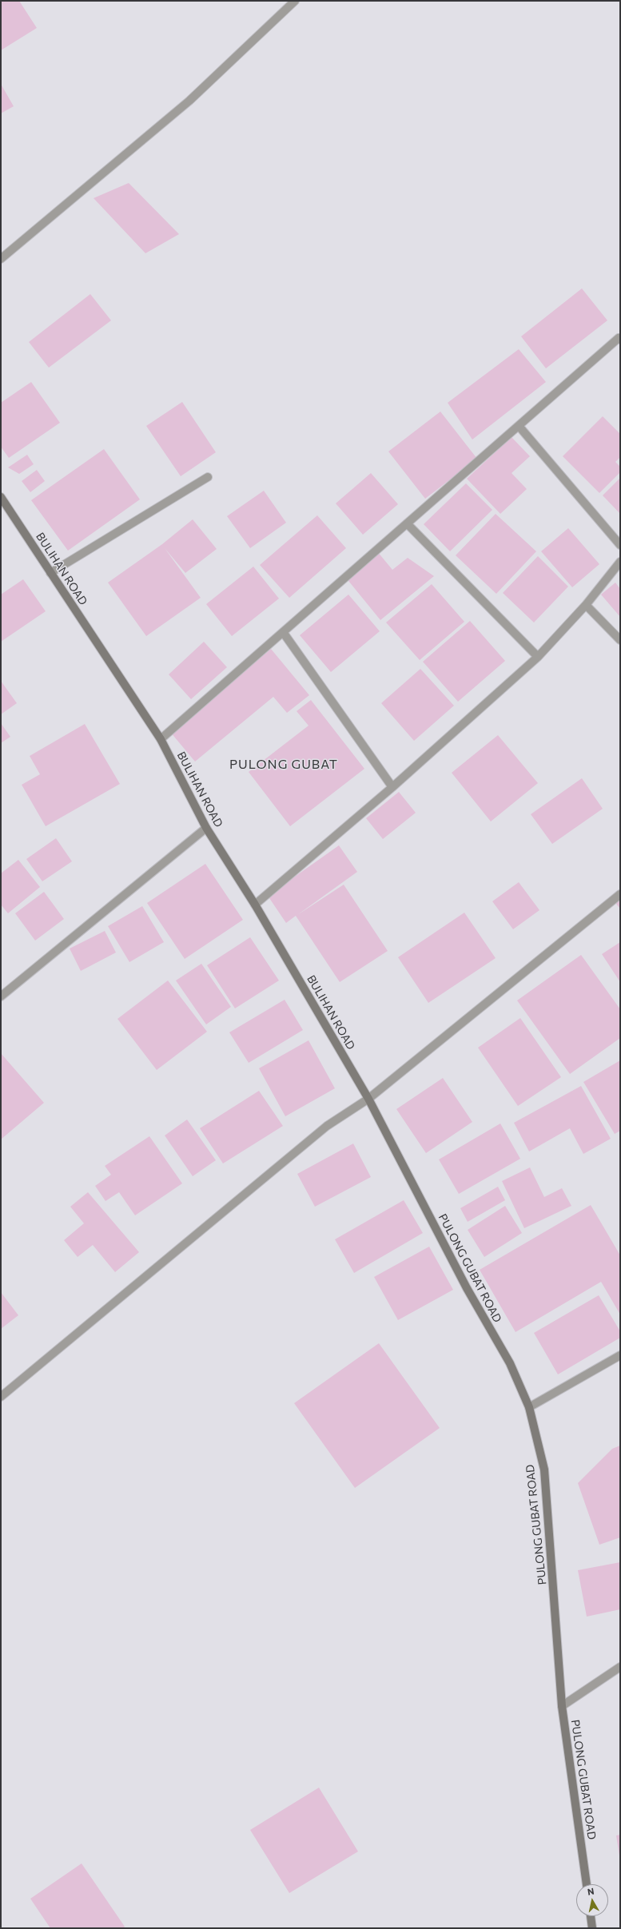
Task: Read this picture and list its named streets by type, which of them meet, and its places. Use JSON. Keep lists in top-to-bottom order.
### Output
{
  "streets": {
    "main road": ["BULIHAN ROAD", "PULONG GUBAT ROAD"]
  },
  "crossings": [
    ["BULIHAN ROAD", "PULONG GUBAT ROAD"]
  ],
  "districts": ["PULONG GUBAT"],
  "north": "top"
}
